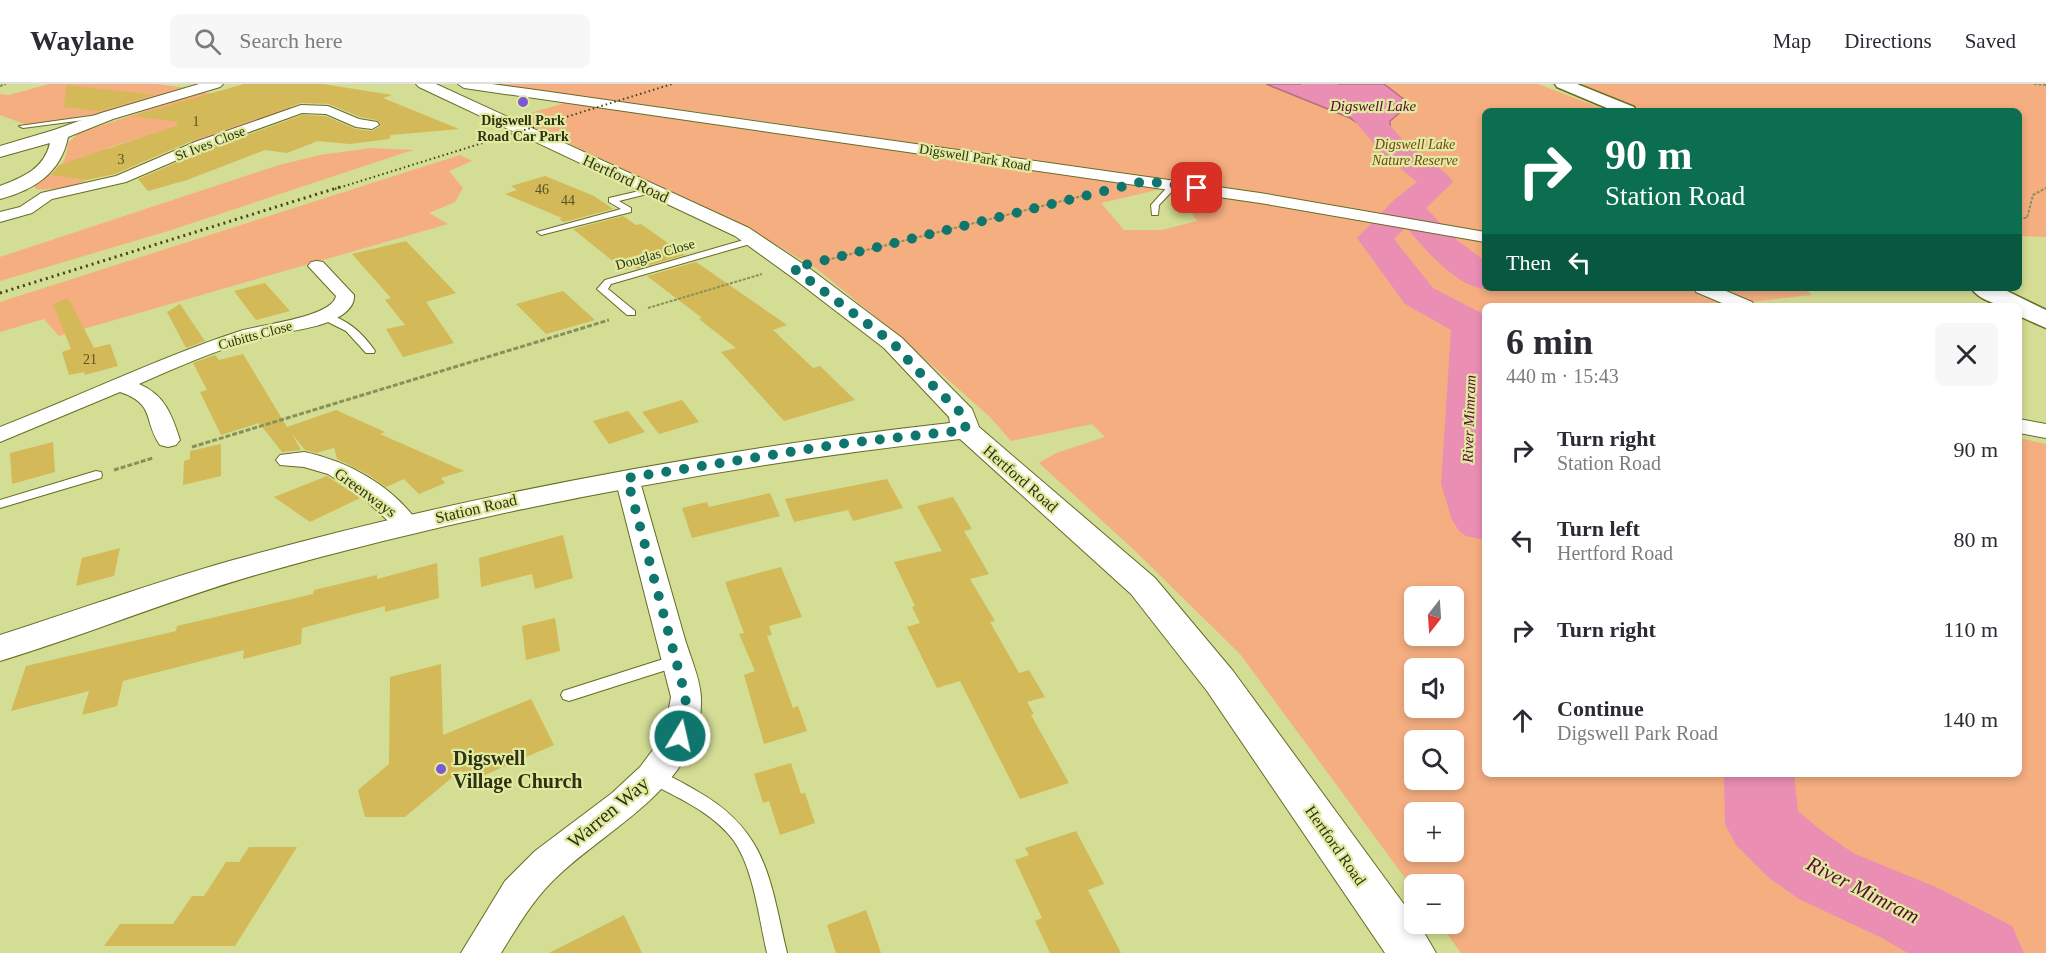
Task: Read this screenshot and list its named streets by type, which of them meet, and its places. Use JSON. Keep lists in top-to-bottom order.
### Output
{
  "streets": {
    "street": [
      "St Ives Close",
      "Digswell Park Road",
      "Hertford Road",
      "Cubitts Close",
      "Greenways",
      "Station Road",
      "Warren Way"
    ],
    "lane": ["Douglas Close"]
  },
  "crossings": [
    ["Hertford Road", "Douglas Close"],
    ["Hertford Road", "Station Road"],
    ["Greenways", "Station Road"],
    ["Station Road", "Warren Way"]
  ],
  "water": ["Digswell Lake", "River Mimram"],
  "parks": ["Digswell Lake Nature Reserve"],
  "places": ["Digswell Park Road Car Park", "Digswell Village Church"],
  "house_numbers": [
    "1",
    "3",
    "46",
    "44",
    "21"
  ],
  "north": "bottom",
  "page": {
    "header": "Waylane",
    "search": "Search here",
    "nav": ["Map", "Directions", "Saved"],
    "turn": ["90 m", "Station Road"],
    "then": "Then",
    "heading": ["6 min", "440 m · 15:43"],
    "list": [
      {
        "name": "Turn right",
        "note": "Station Road",
        "value": "90 m"
      },
      {
        "name": "Turn left",
        "note": "Hertford Road",
        "value": "80 m"
      },
      {
        "name": "Turn right",
        "value": "110 m"
      },
      {
        "name": "Continue",
        "note": "Digswell Park Road",
        "value": "140 m"
      }
    ],
    "map_buttons": ["+", "−"]
  }
}
